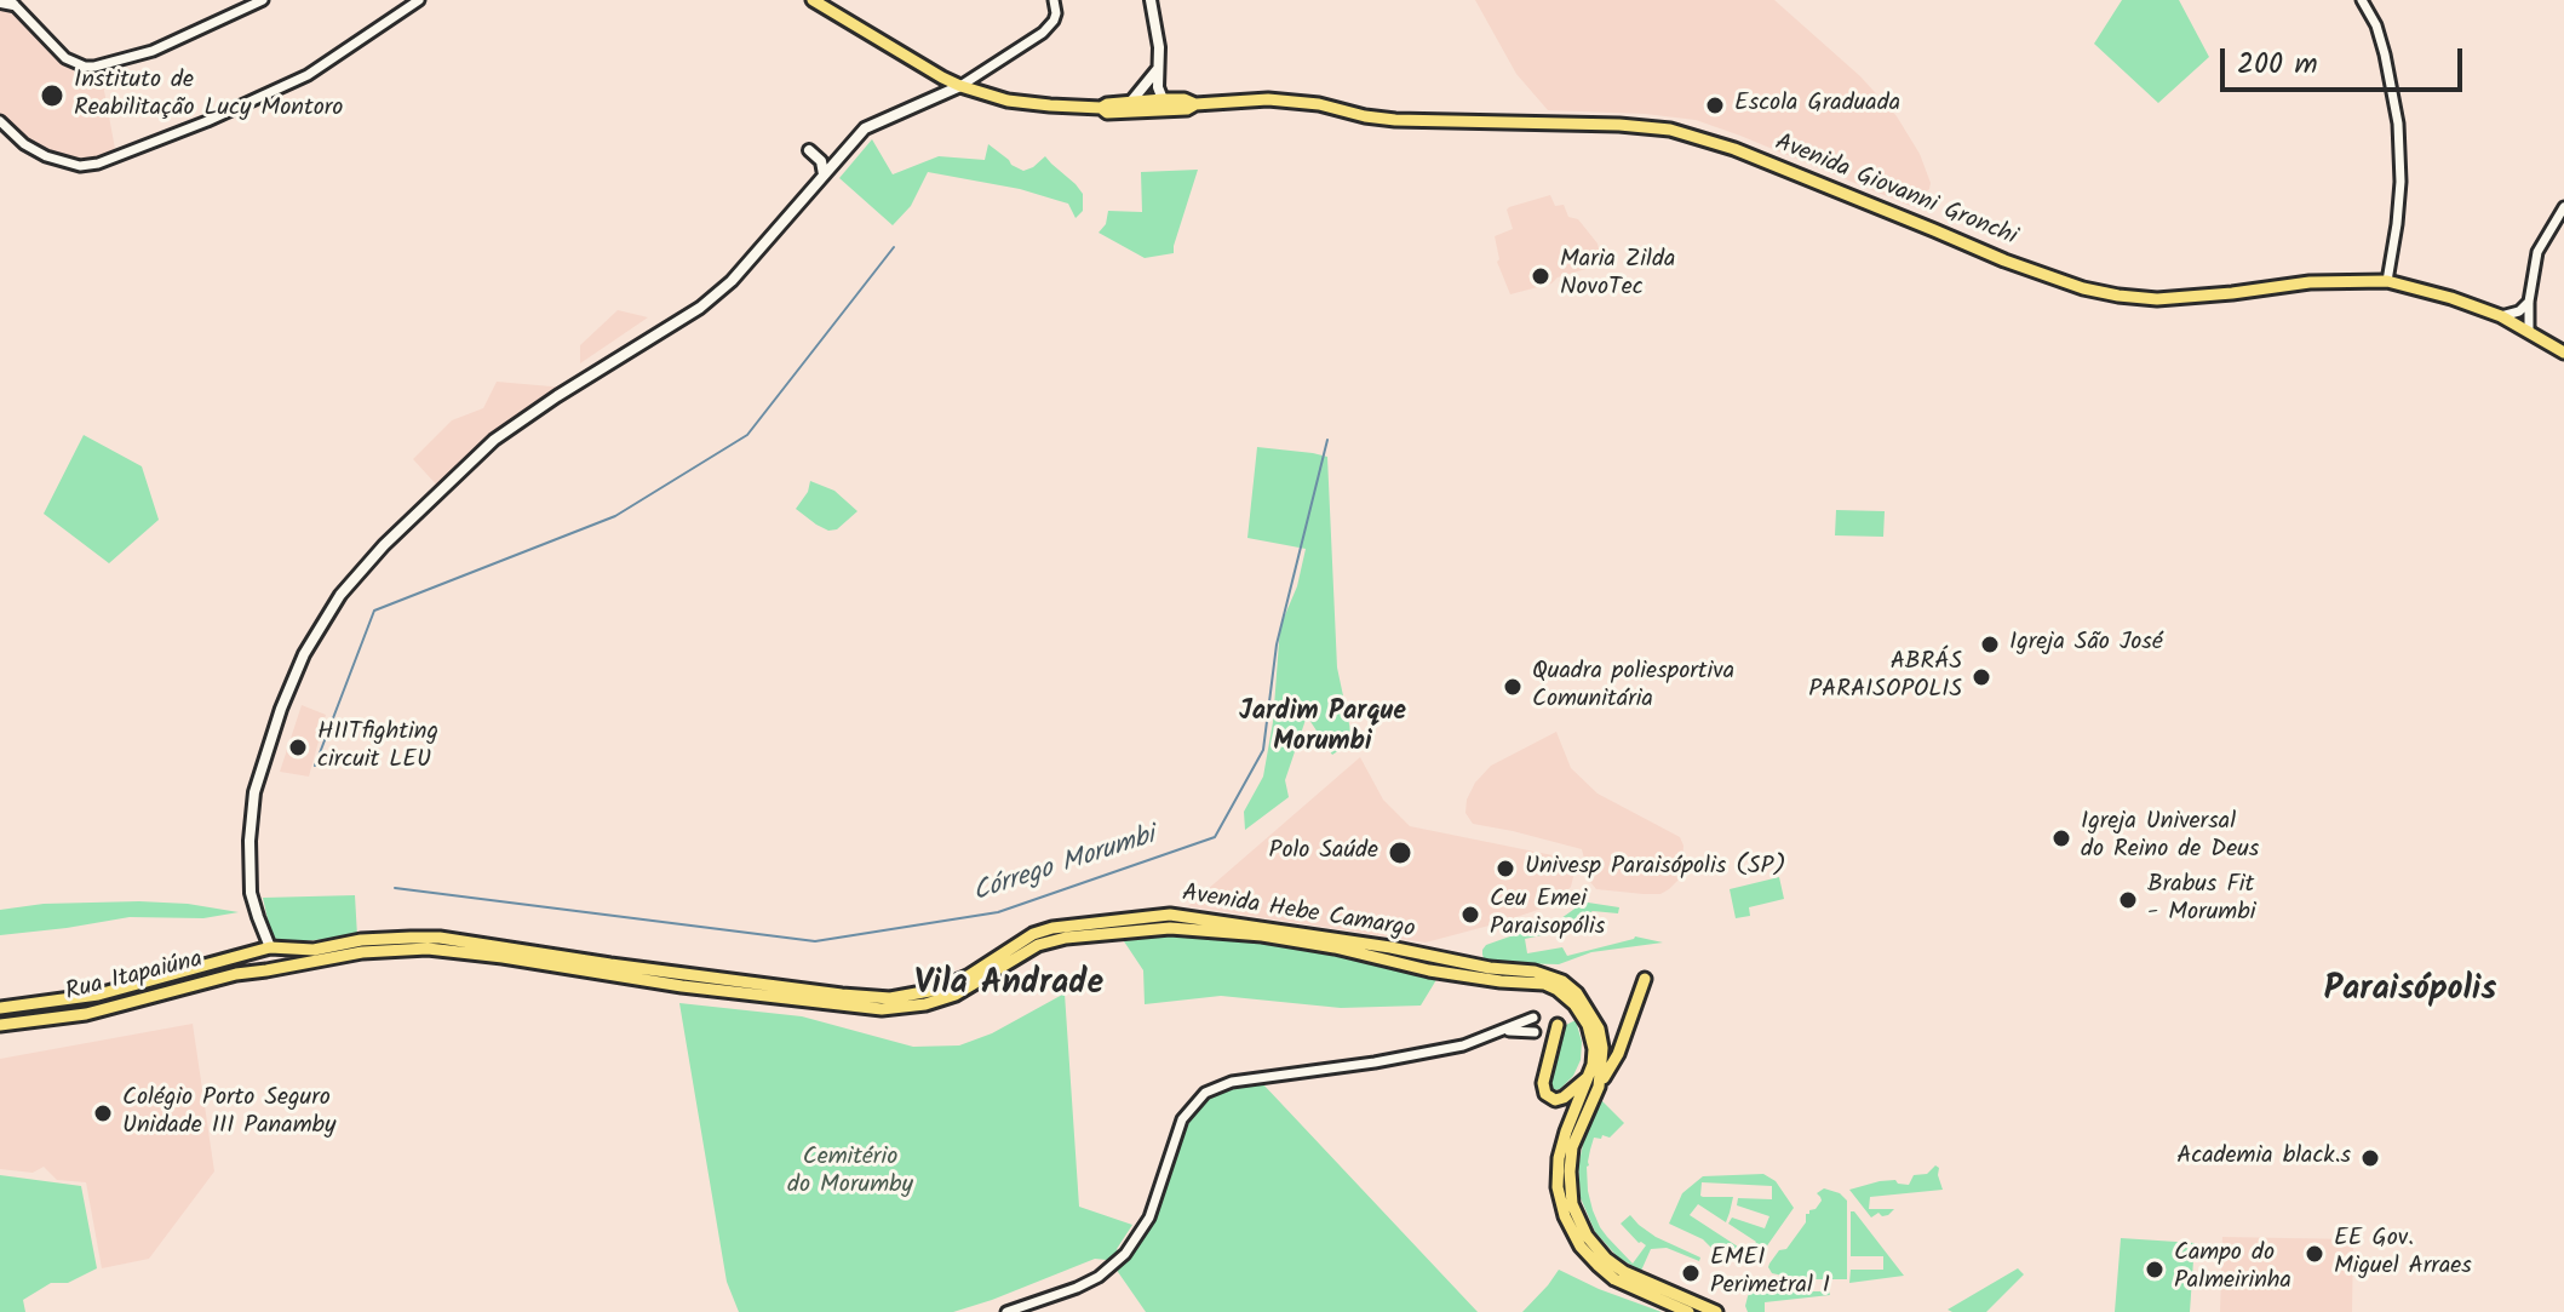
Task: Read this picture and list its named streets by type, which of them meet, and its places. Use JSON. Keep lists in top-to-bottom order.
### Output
{
  "streets": {
    "main road": ["Avenida Giovanni Gronchi", "Avenida Hebe Camargo", "Rua Itapaiúna"]
  },
  "crossings": [
    ["Avenida Hebe Camargo", "Rua Itapaiúna"]
  ],
  "districts": ["Jardim Parque Morumbi", "Vila Andrade", "Paraisópolis"],
  "water": ["Córrego Morumbi"],
  "parks": ["Cemitério do Morumby"],
  "places": [
    "Instituto de Reabilitação Lucy Montoro",
    "Escola Graduada",
    "Maria Zilda NovoTec",
    "Igreja São José",
    "ABRÁS PARAISOPOLIS",
    "Quadra poliesportiva Comunitária",
    "HIITfighting circuit LEU",
    "Igreja Universal do Reino de Deus",
    "Polo Saúde",
    "Univesp Paraisópolis (SP)",
    "Brabus Fit - Morumbi",
    "Ceu Emei Paraisopólis",
    "Colégio Porto Seguro Unidade III Panamby",
    "Academia black.s",
    "EE Gov. Miguel Arraes",
    "Campo do Palmeirinha",
    "EMEI Perimetral I"
  ],
  "scale_bar": "200 m"
}
